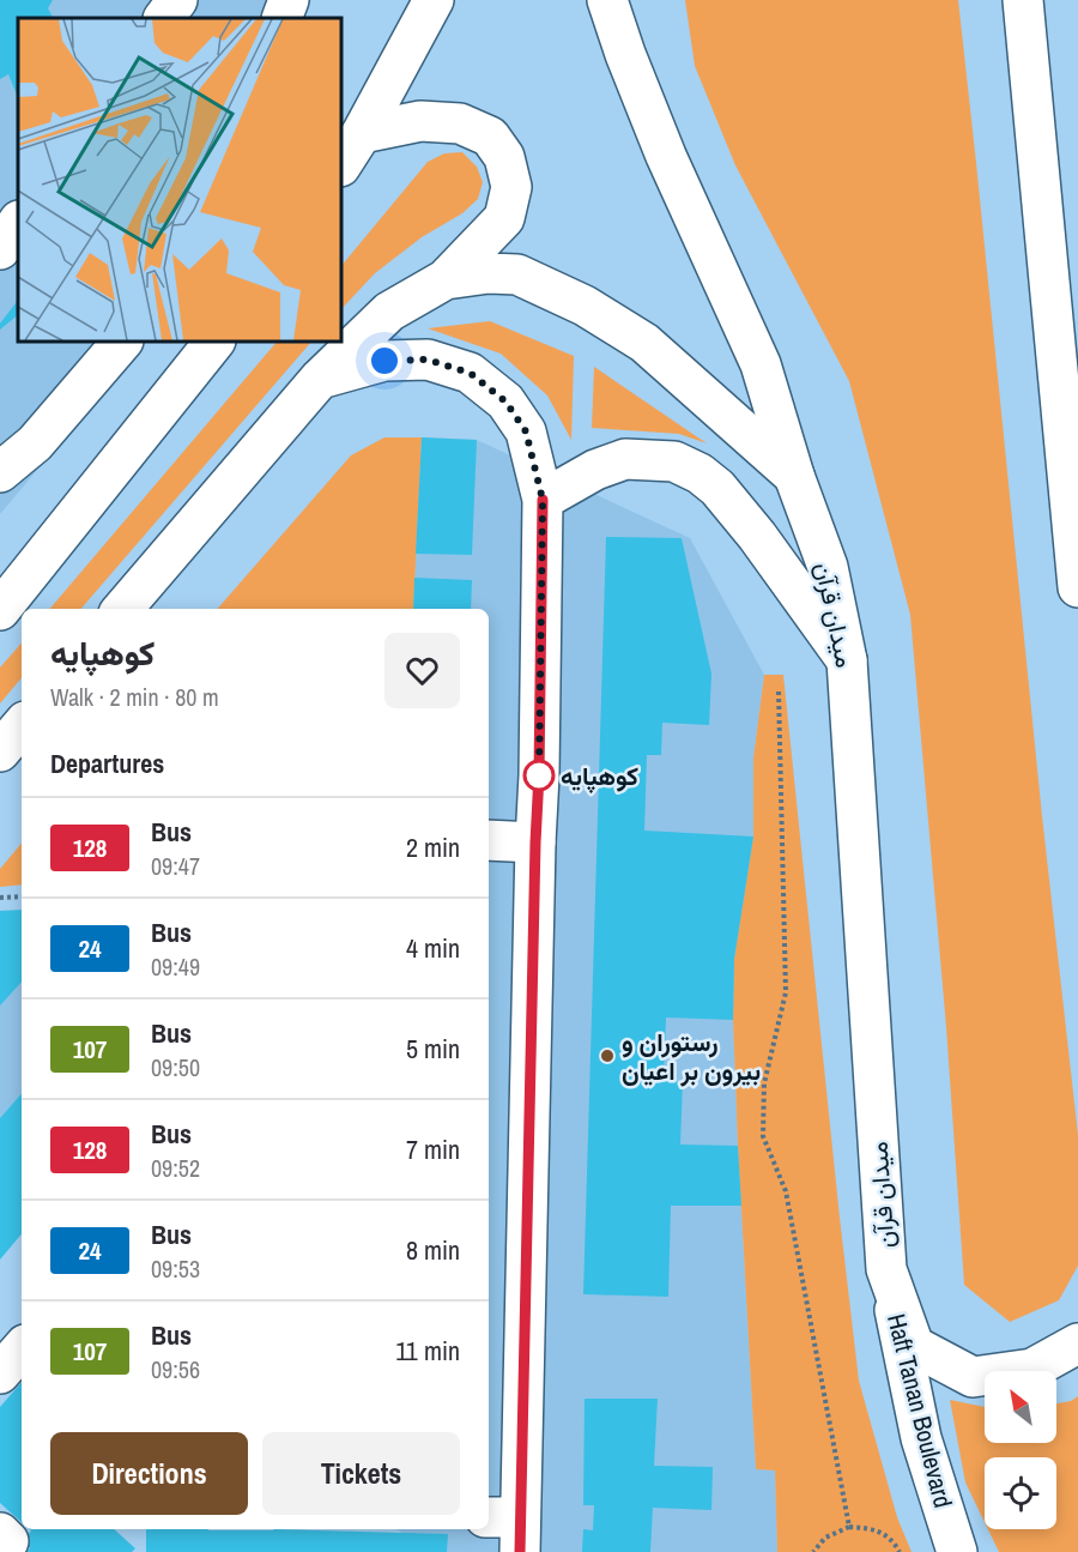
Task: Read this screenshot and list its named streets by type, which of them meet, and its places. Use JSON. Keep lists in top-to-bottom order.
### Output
{
  "streets": {
    "main road": ["میدان قرآن", "Haft Tanan Boulevard"]
  },
  "crossings": [
    ["میدان قرآن", "Haft Tanan Boulevard"]
  ],
  "places": ["کوهپایه", "رستوران و بیرون بر اعيان"],
  "lines": ["bus line 128"],
  "north": "top left",
  "page": {
    "heading": [
      ["کوهپایه", "Walk · 2 min · 80 m"],
      "Departures"
    ],
    "list": [
      {
        "mark": "128",
        "name": "Bus",
        "note": "09:47",
        "value": "2 min"
      },
      {
        "mark": "24",
        "name": "Bus",
        "note": "09:49",
        "value": "4 min"
      },
      {
        "mark": "107",
        "name": "Bus",
        "note": "09:50",
        "value": "5 min"
      },
      {
        "mark": "128",
        "name": "Bus",
        "note": "09:52",
        "value": "7 min"
      },
      {
        "mark": "24",
        "name": "Bus",
        "note": "09:53",
        "value": "8 min"
      },
      {
        "mark": "107",
        "name": "Bus",
        "note": "09:56",
        "value": "11 min"
      }
    ],
    "buttons": ["Directions", "Tickets"]
  }
}
